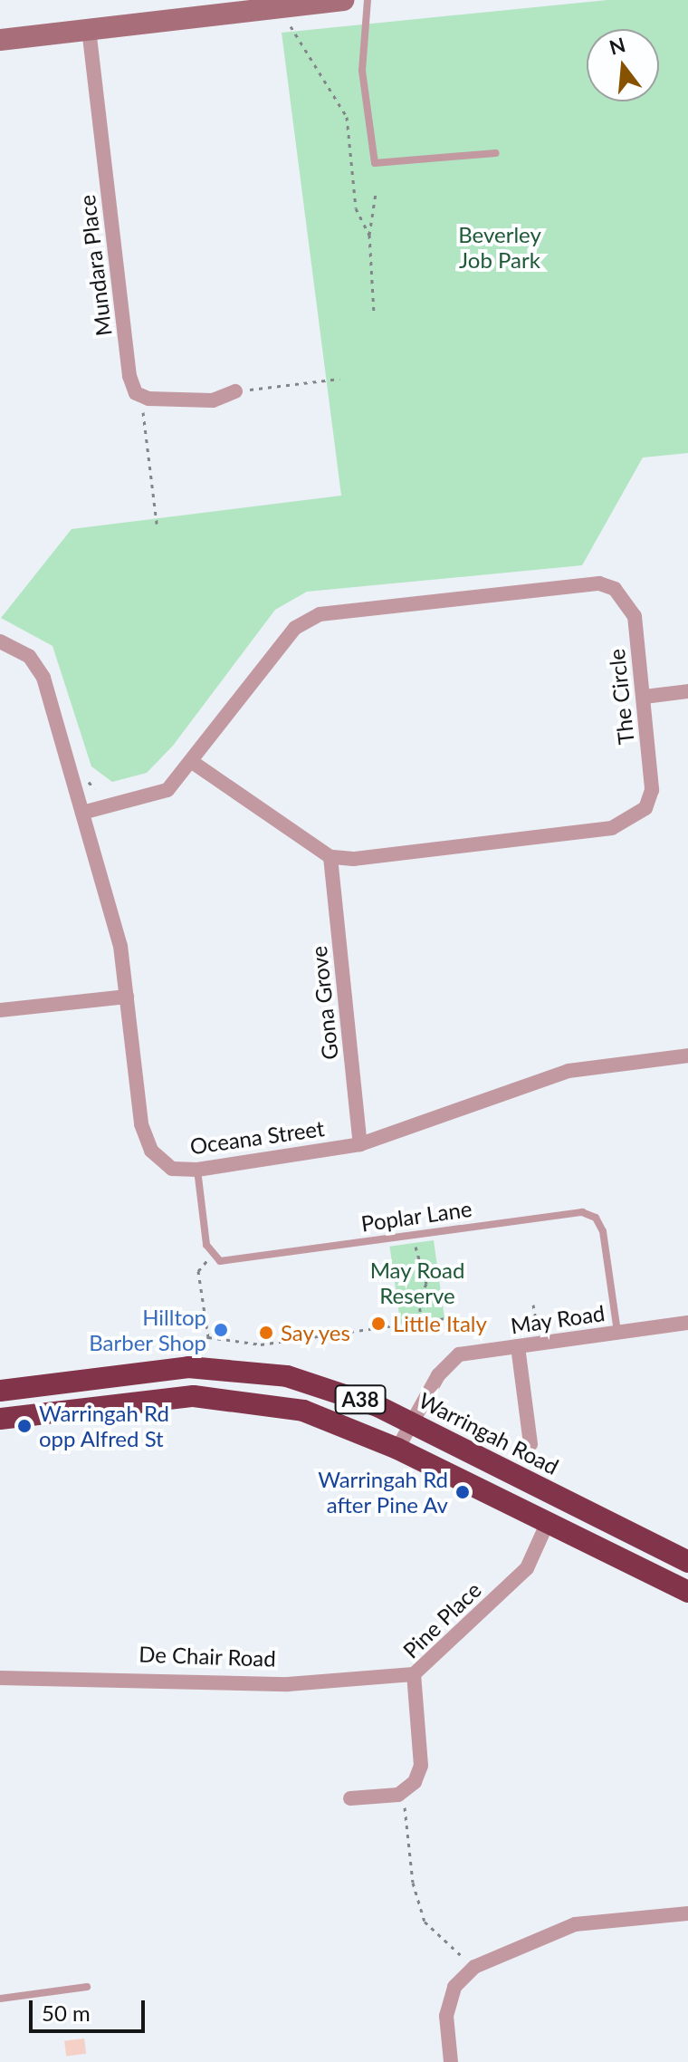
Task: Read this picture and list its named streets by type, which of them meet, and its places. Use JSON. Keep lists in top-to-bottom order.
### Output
{
  "streets": {
    "highway": ["A38", "Warringah Road"],
    "street": [
      "Mundara Place",
      "The Circle",
      "Gona Grove",
      "Oceana Street",
      "May Road",
      "Pine Place",
      "De Chair Road"
    ],
    "lane": ["Poplar Lane"]
  },
  "crossings": [
    ["The Circle", "Gona Grove"],
    ["The Circle", "Oceana Street"],
    ["Gona Grove", "Oceana Street"],
    ["Poplar Lane", "May Road"],
    ["May Road", "A38"],
    ["May Road", "Warringah Road"],
    ["A38", "Pine Place"],
    ["Pine Place", "De Chair Road"]
  ],
  "parks": ["Beverley Job Park", "May Road Reserve"],
  "places": [
    "Little Italy",
    "Hilltop Barber Shop",
    "Say yes",
    "Warringah Rd opp Alfred St",
    "Warringah Rd after Pine Av"
  ],
  "scale_bar": "50 m",
  "north": "top"
}
